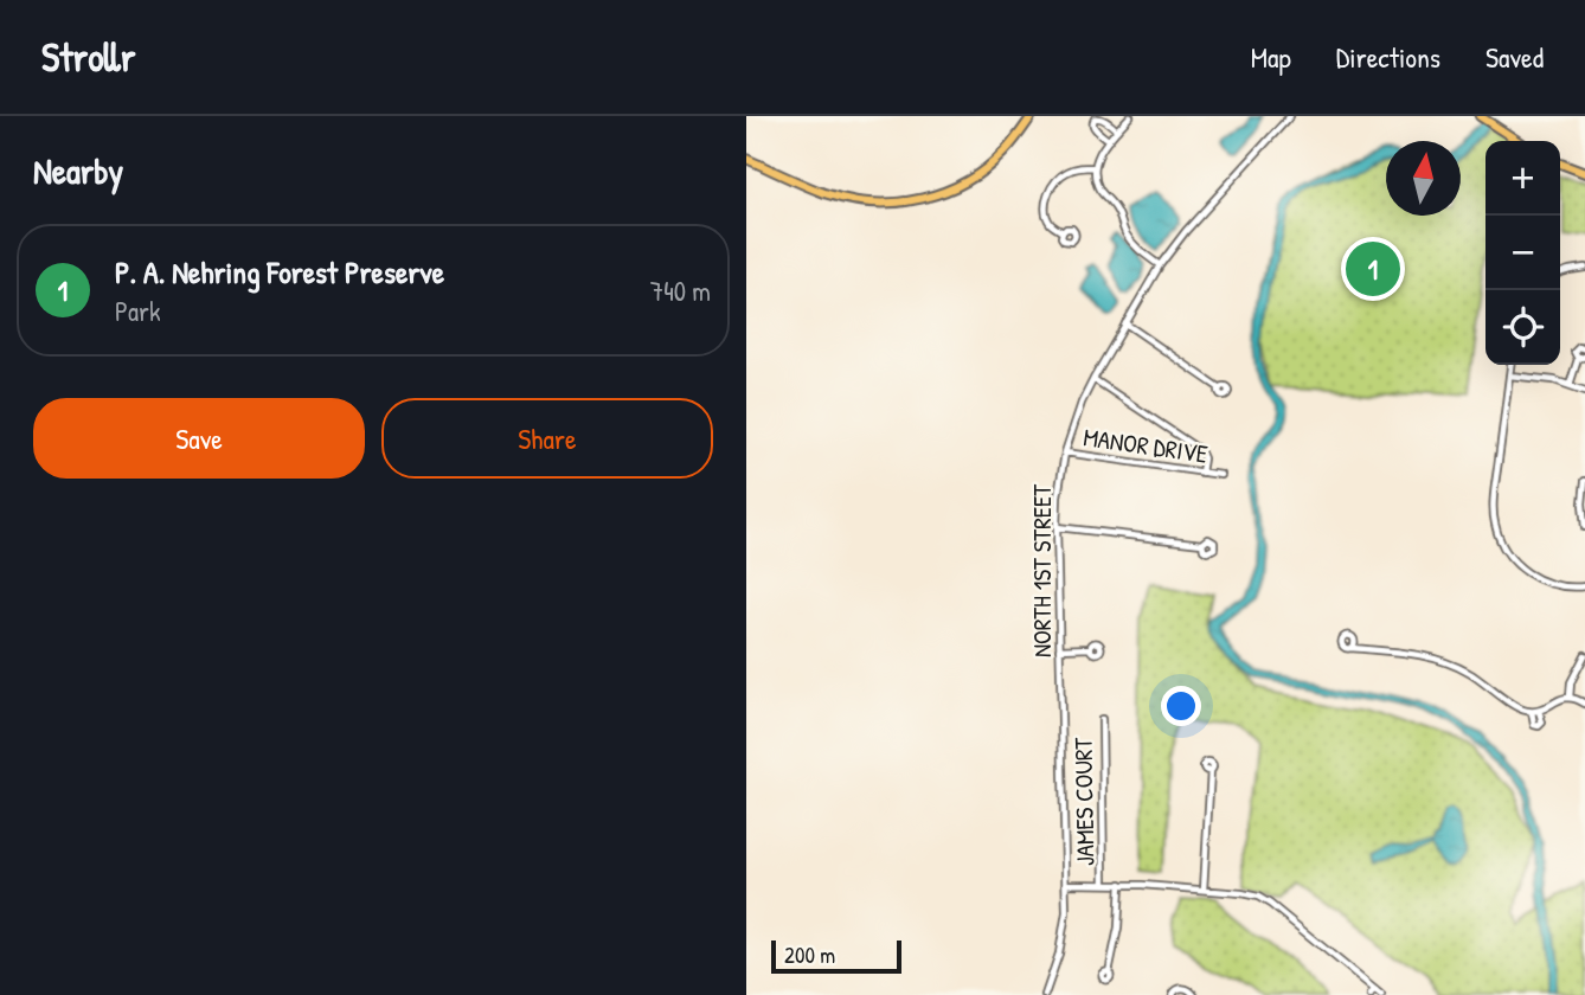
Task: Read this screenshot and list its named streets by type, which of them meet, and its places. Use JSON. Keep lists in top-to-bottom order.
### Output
{
  "streets": {
    "street": ["MANOR DRIVE", "NORTH 1ST STREET", "JAMES COURT"]
  },
  "crossings": [
    ["MANOR DRIVE", "NORTH 1ST STREET"]
  ],
  "scale_bar": "200 m",
  "north": "top",
  "page": {
    "header": "Strollr",
    "nav": ["Map", "Directions", "Saved"],
    "heading": "Nearby",
    "map_buttons": ["+", "−"],
    "list": [
      {
        "mark": "1",
        "name": "P. A. Nehring Forest Preserve",
        "note": "Park",
        "value": "740 m"
      }
    ],
    "pins": "1",
    "buttons": ["Save", "Share"],
    "scale": "200 m"
  }
}
